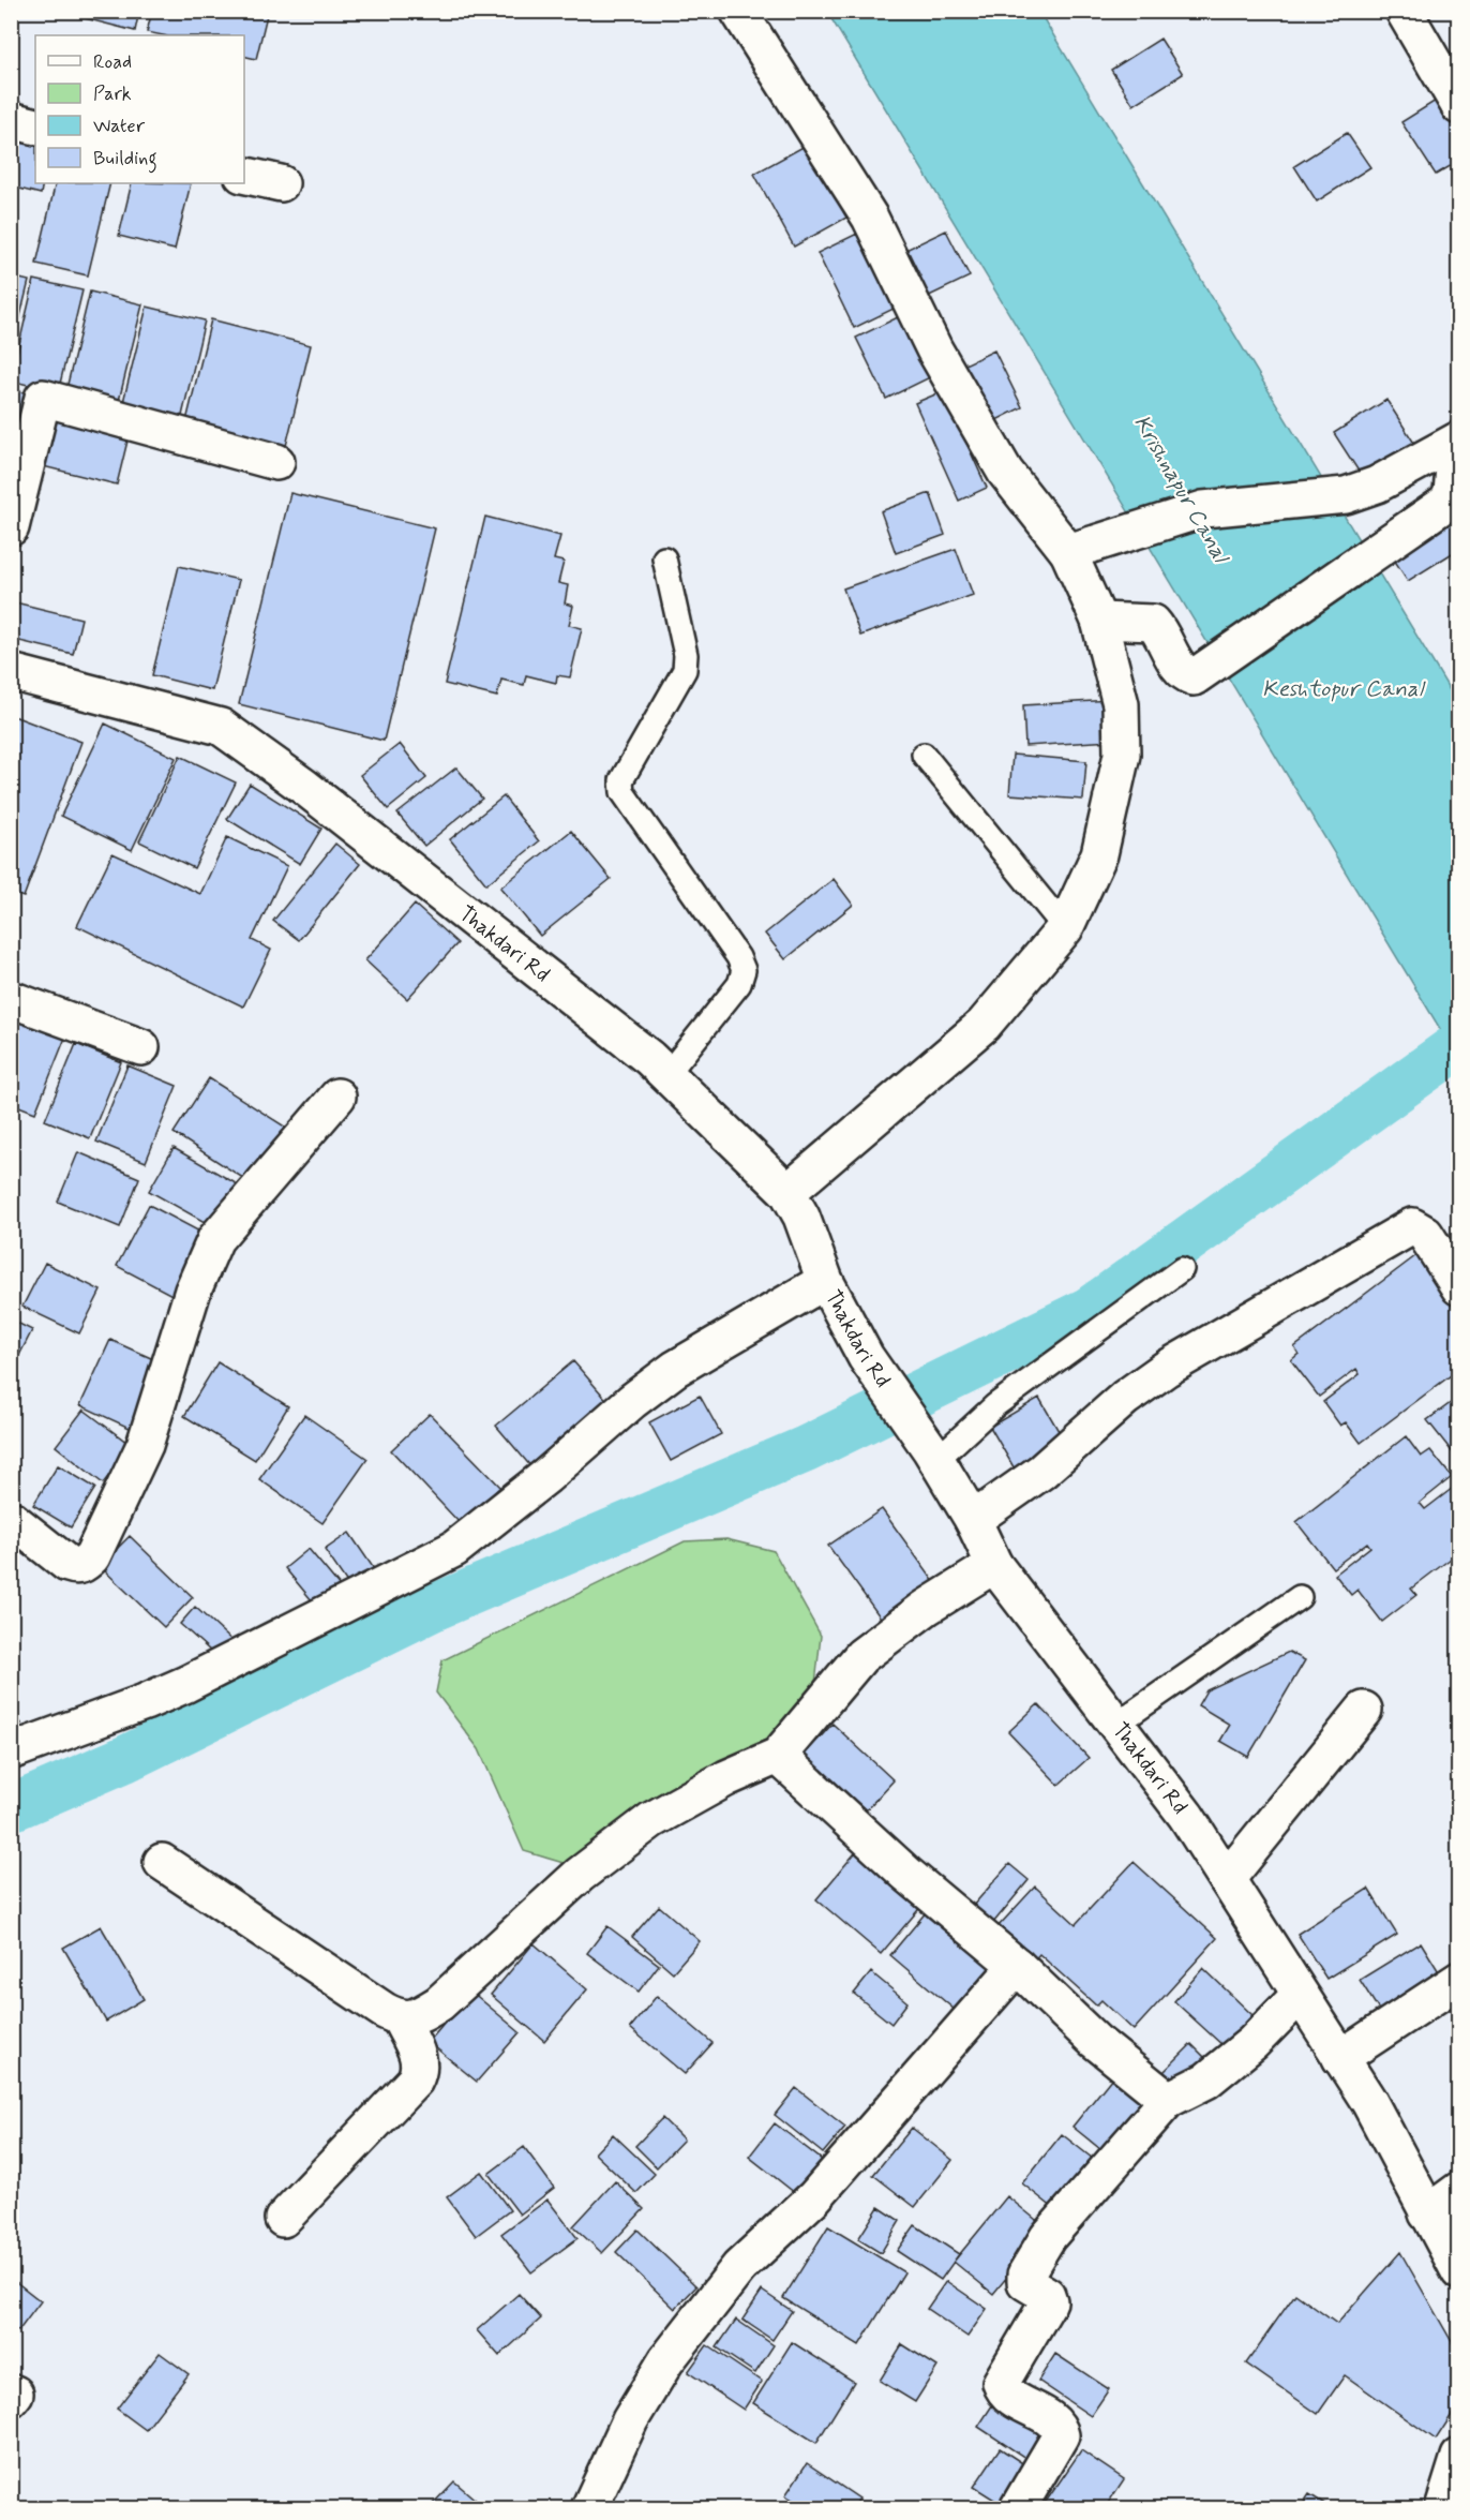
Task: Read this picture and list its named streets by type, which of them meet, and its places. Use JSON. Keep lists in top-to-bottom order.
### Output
{
  "streets": {
    "street": ["Thakdari Rd"]
  },
  "water": ["Krishnapur Canal", "Keshtopur Canal"],
  "legend": [
    "Road",
    "Park",
    "Water",
    "Building"
  ]
}
